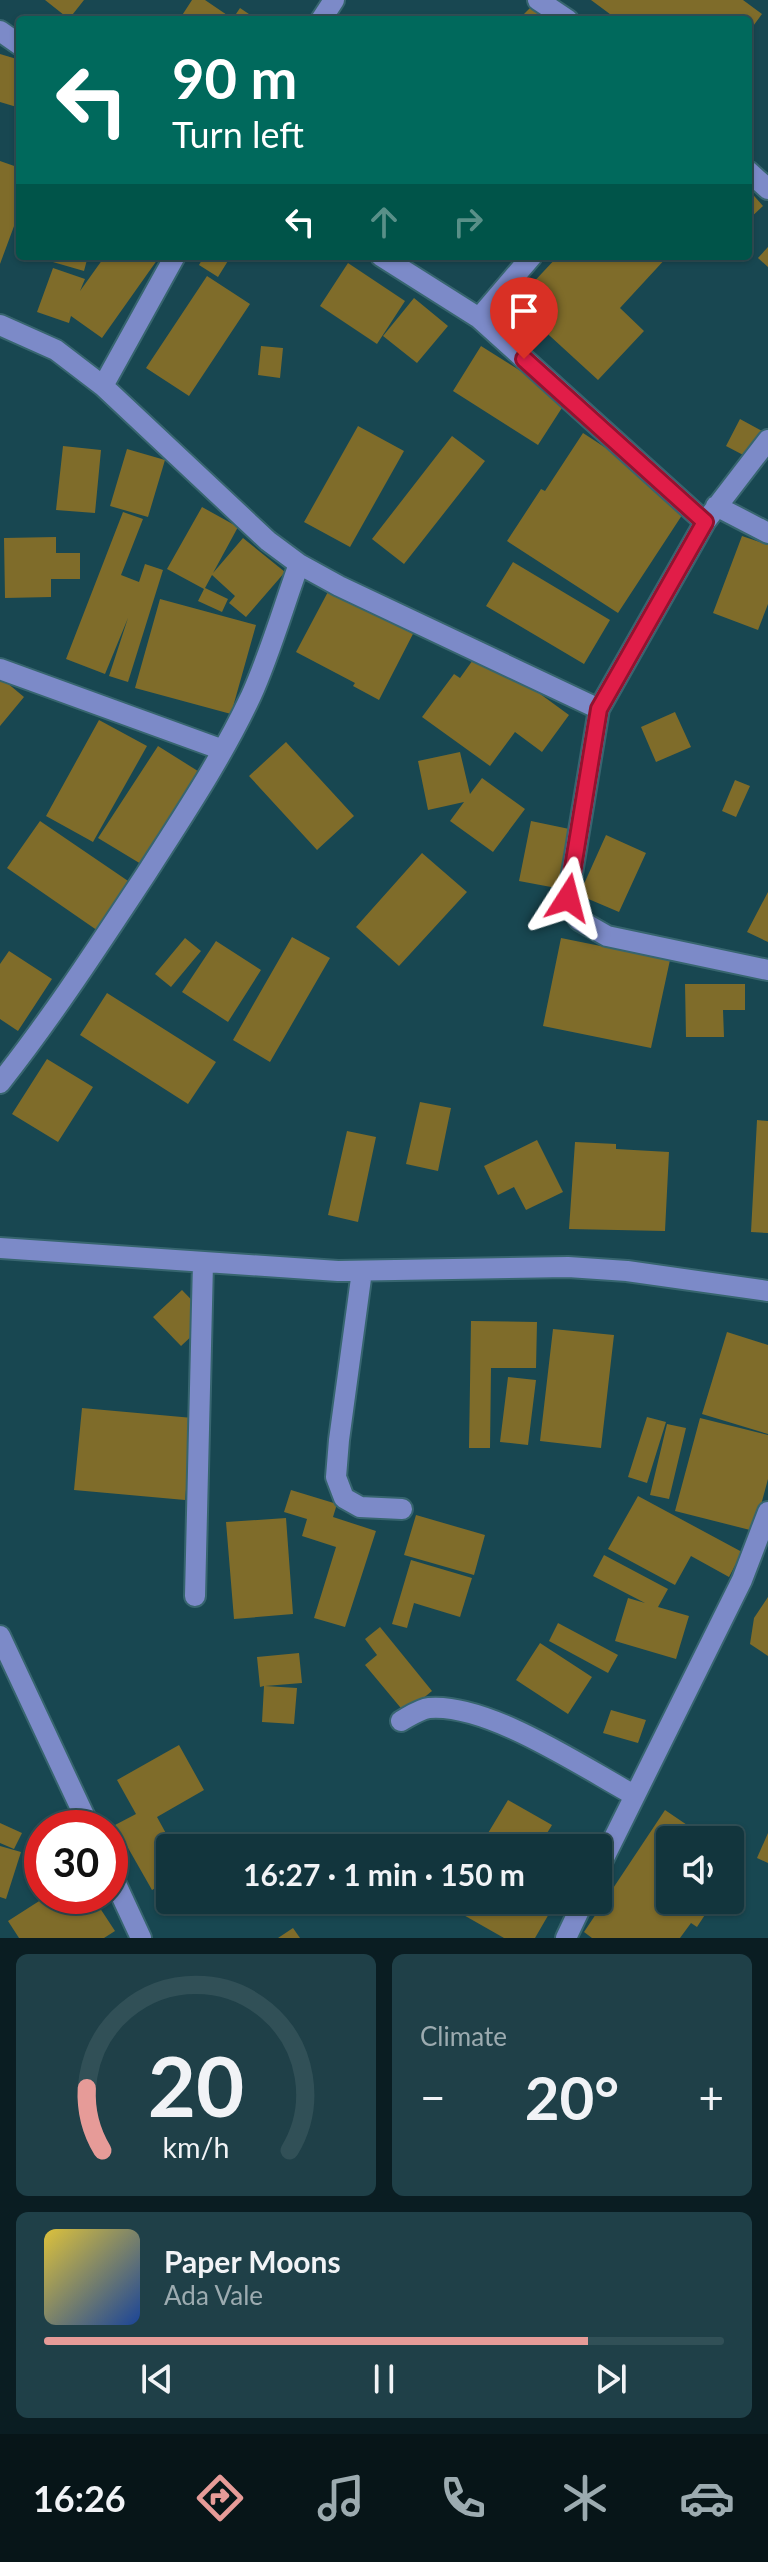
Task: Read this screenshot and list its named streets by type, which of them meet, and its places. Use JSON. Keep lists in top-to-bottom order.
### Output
{
  "page": {
    "turn": ["90 m", "Turn left"],
    "limit": "30",
    "trip": "16:27 · 1 min · 150 m",
    "tile": "Climate",
    "heat": ["−", "20°", "+"],
    "song": ["Paper Moons", "Ada Vale"],
    "tabs": "16:26",
    "gauge": ["20", "km/h"]
  }
}
